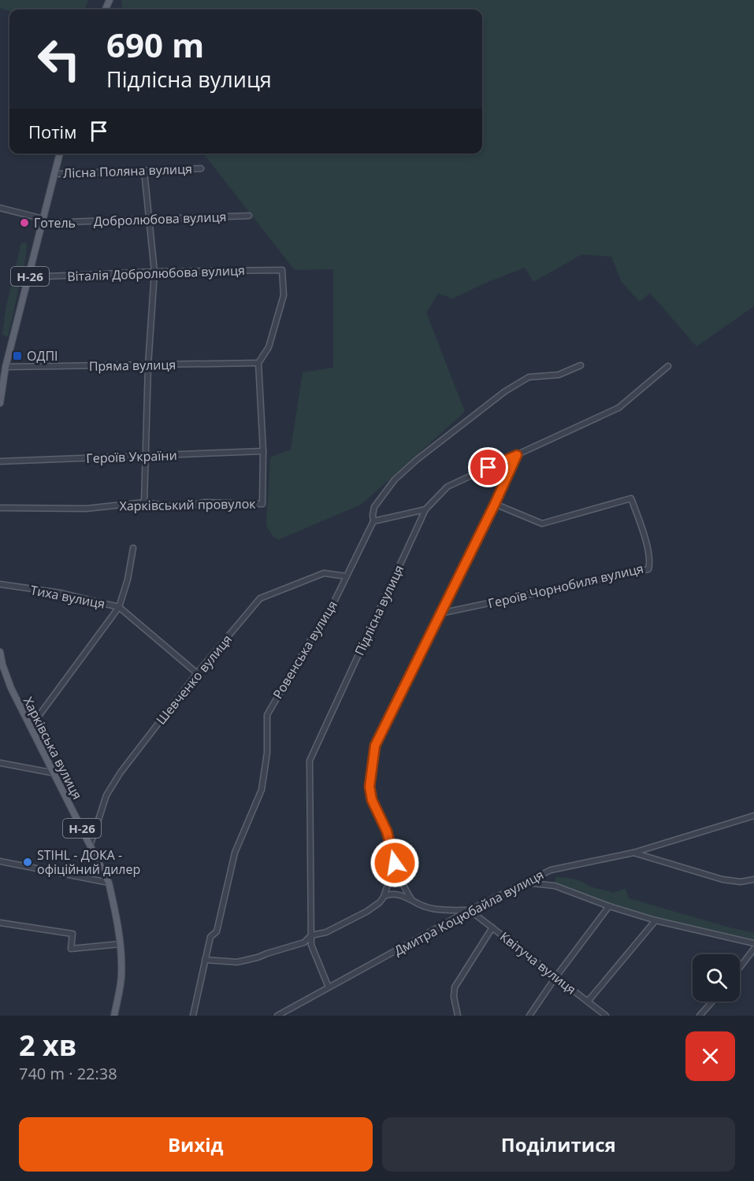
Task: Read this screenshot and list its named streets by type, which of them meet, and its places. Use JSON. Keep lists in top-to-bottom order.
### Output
{
  "streets": {
    "main road": ["Н-26", "Харківська вулиця"],
    "street": [
      "Лісна Поляна вулиця",
      "Добролюбова вулиця",
      "Віталія Добролюбова вулиця",
      "Пряма вулиця",
      "Героїв України",
      "Харківський провулок",
      "Героїв Чорнобиля вулиця",
      "Тиха вулиця",
      "Підлісна вулиця",
      "Ровенська вулиця",
      "Шевченко вулиця",
      "Дмитра Коцюбайла вулиця",
      "Квітуча вулиця"
    ]
  },
  "crossings": [
    ["Лісна Поляна вулиця", "Н-26"],
    ["Добролюбова вулиця", "Н-26"],
    ["Віталія Добролюбова вулиця", "Н-26"],
    ["Віталія Добролюбова вулиця", "Пряма вулиця"],
    ["Н-26", "Пряма вулиця"],
    ["Героїв України", "Харківський провулок"],
    ["Тиха вулиця", "Шевченко вулиця"],
    ["Підлісна вулиця", "Дмитра Коцюбайла вулиця"],
    ["Ровенська вулиця", "Шевченко вулиця"],
    ["Шевченко вулиця", "Харківська вулиця"],
    ["Дмитра Коцюбайла вулиця", "Квітуча вулиця"]
  ],
  "places": {
    "other": ["Готель", "STIHL - ДОКА - офіційний дилер"],
    "transit": ["ОДПІ"]
  },
  "page": {
    "turn": ["690 m", "Підлісна вулиця"],
    "then": "Потім",
    "heading": ["2 хв", "740 m · 22:38"],
    "buttons": ["Вихід", "Поділитися"]
  }
}
